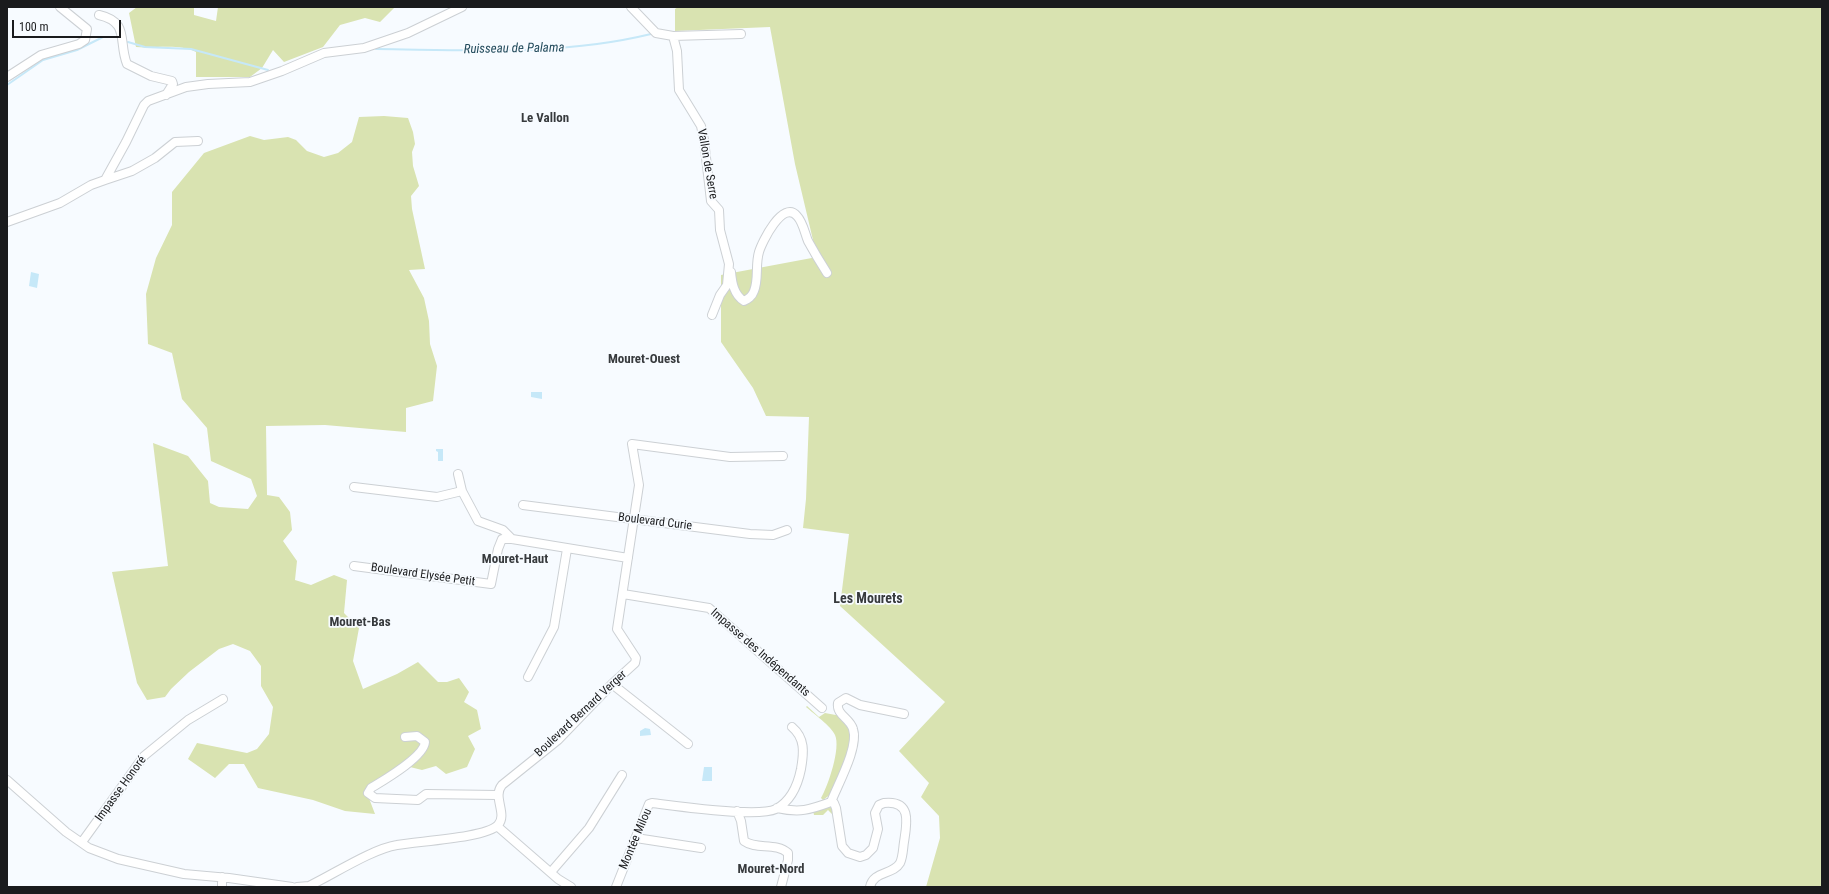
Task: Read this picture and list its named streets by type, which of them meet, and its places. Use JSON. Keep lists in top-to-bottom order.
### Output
{
  "streets": {
    "street": [
      "Vallon de Serre",
      "Boulevard Curie",
      "Boulevard Elysée Petit",
      "Impasse des Indépendants",
      "Boulevard Bernard Verger",
      "Impasse Honoré",
      "Montée Milou"
    ]
  },
  "crossings": [
    ["Impasse des Indépendants", "Boulevard Bernard Verger"]
  ],
  "districts": [
    "Le Vallon",
    "Mouret-Ouest",
    "Mouret-Haut",
    "Les Mourets",
    "Mouret-Bas",
    "Mouret-Nord"
  ],
  "water": ["Ruisseau de Palama"],
  "scale_bar": "100 m"
}
